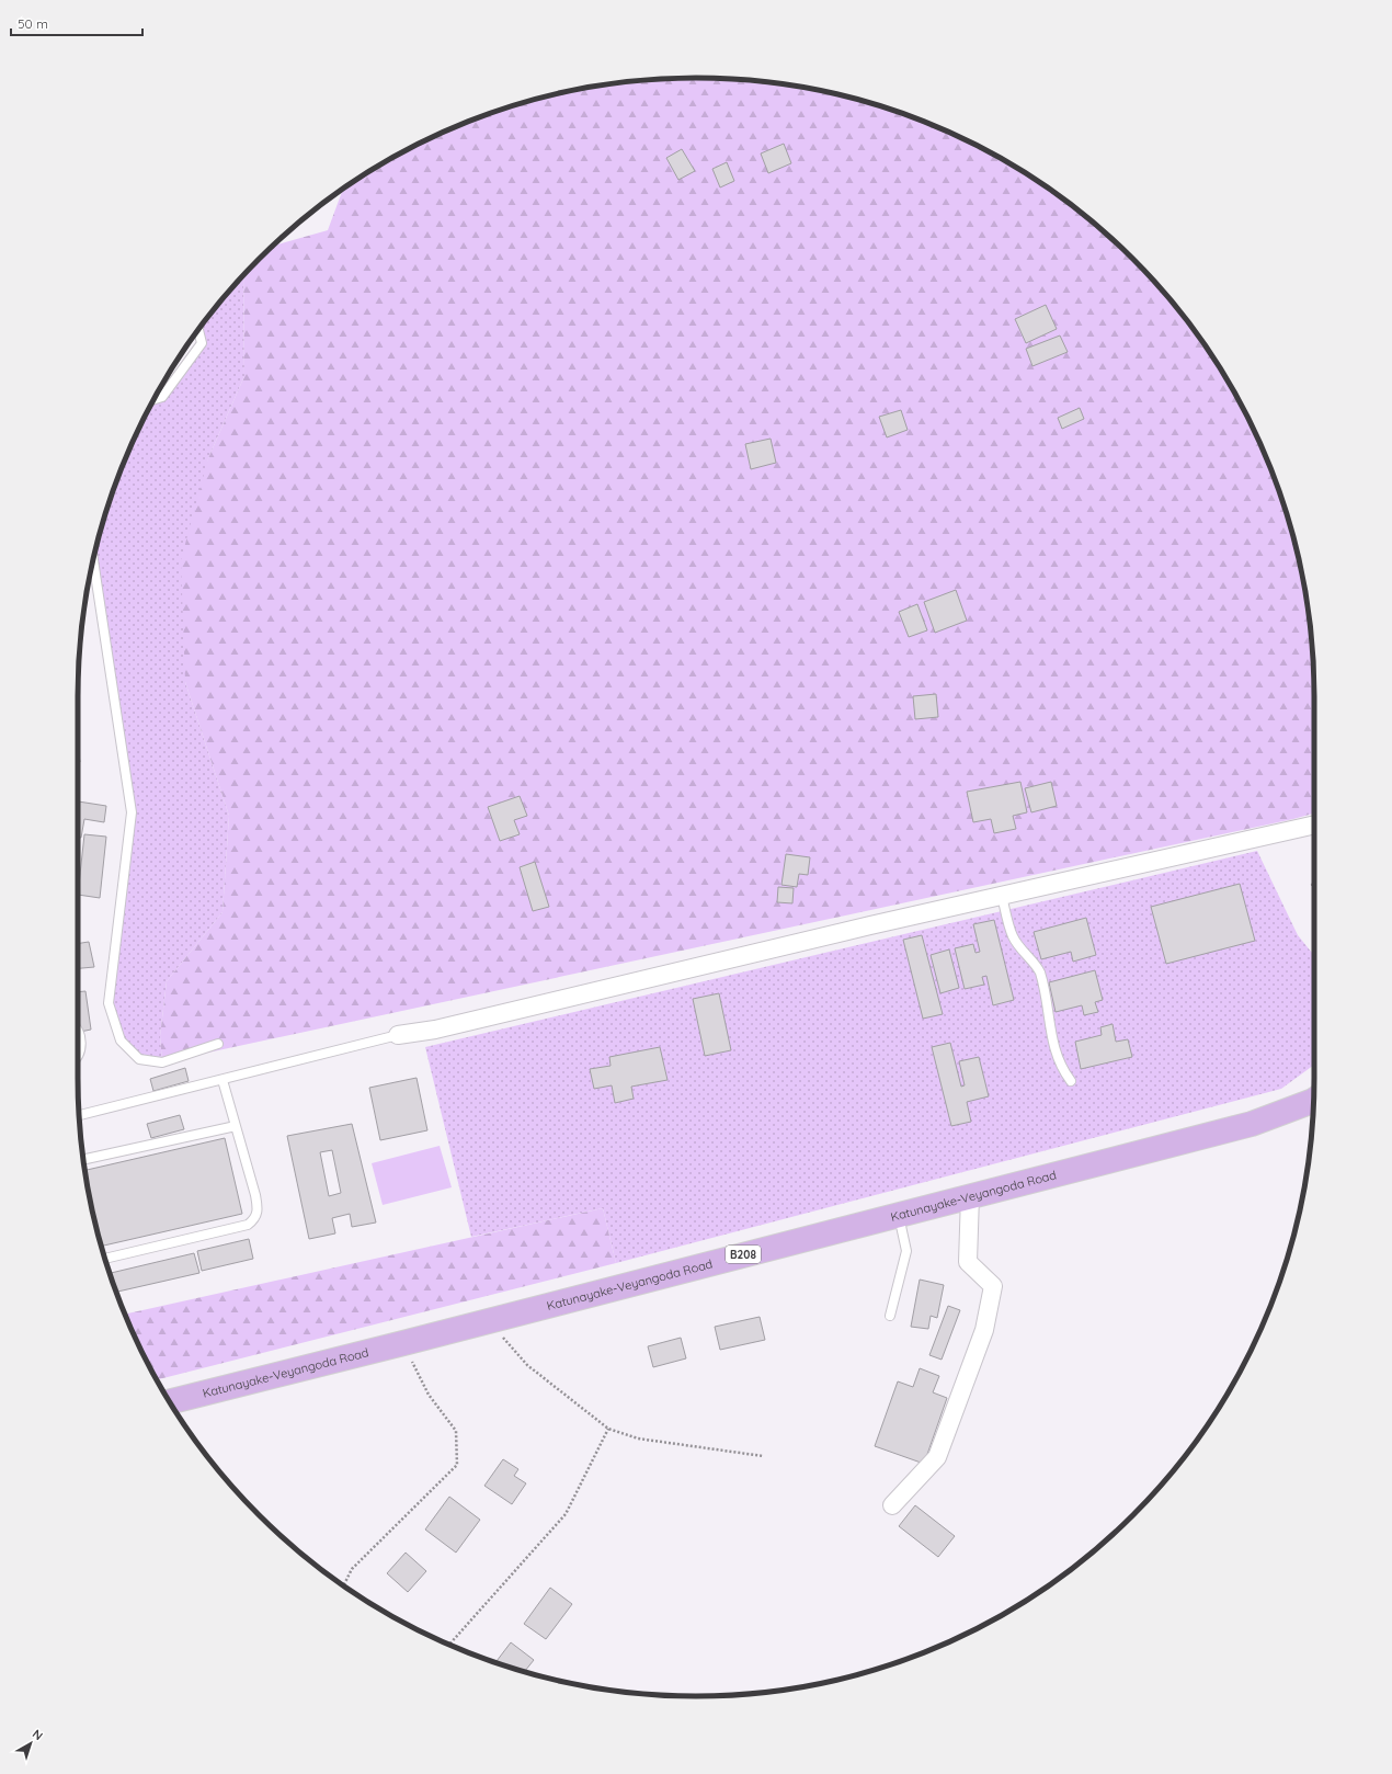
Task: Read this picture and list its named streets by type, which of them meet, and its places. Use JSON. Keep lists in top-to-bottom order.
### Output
{
  "streets": {
    "main road": ["Katunayake-Veyangoda Road", "B208"]
  },
  "scale_bar": "50 m",
  "north": "top right"
}
